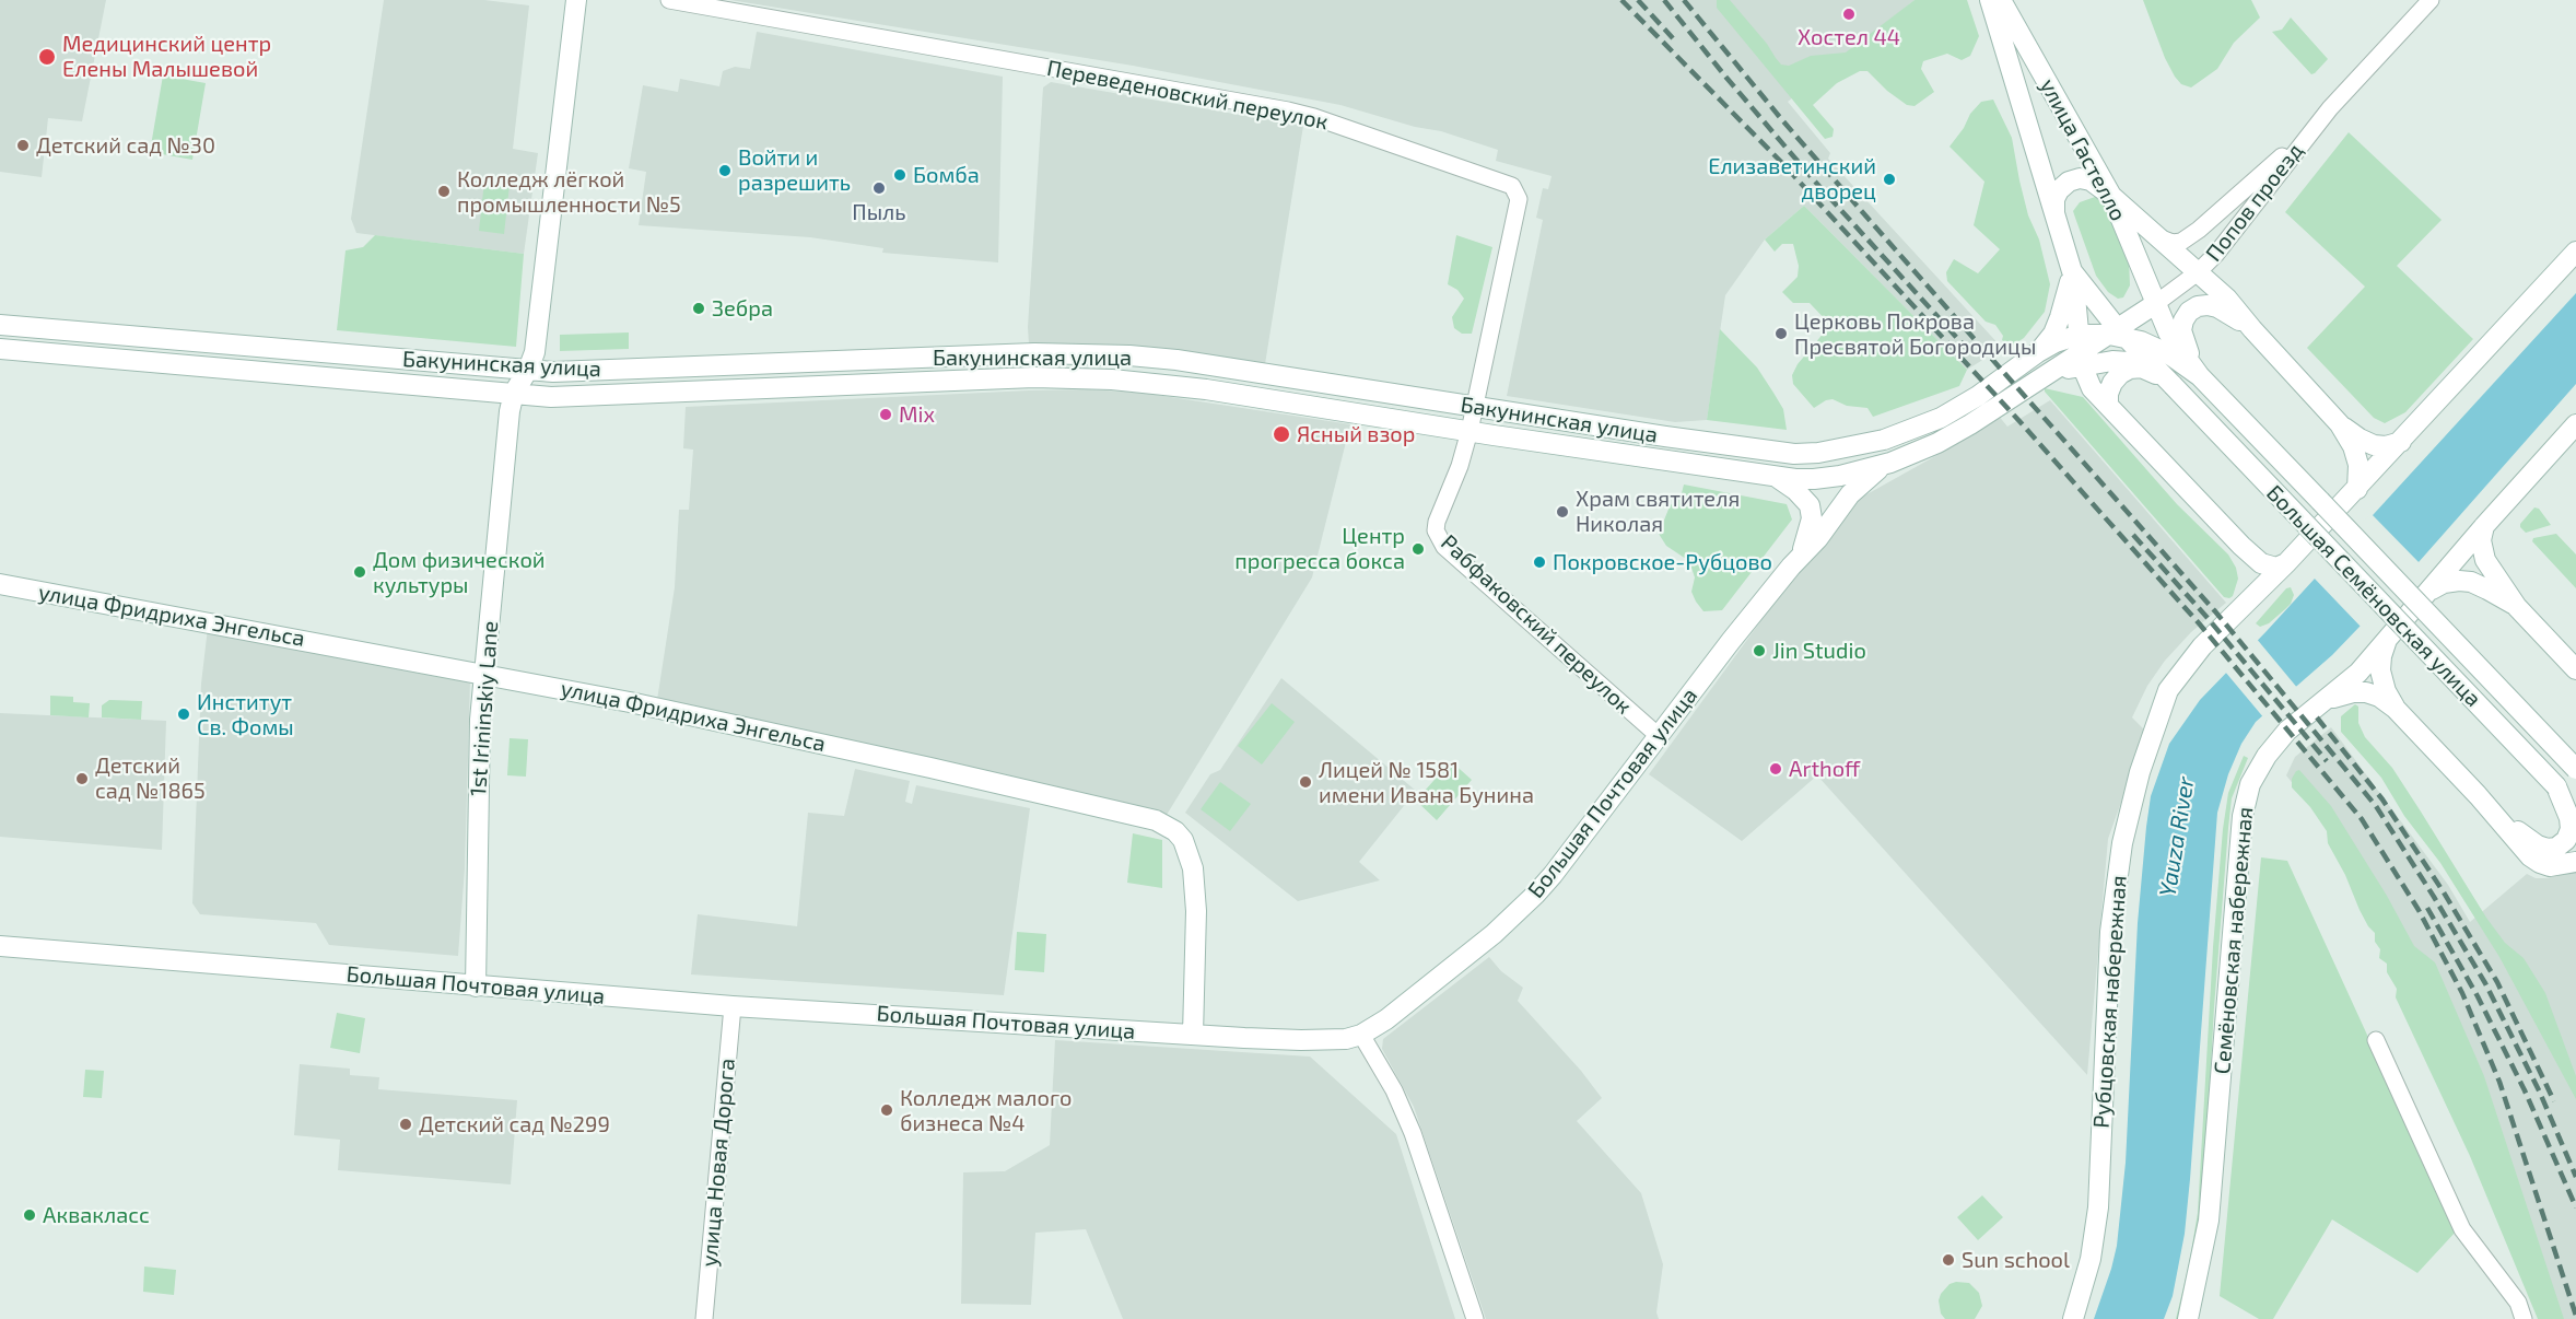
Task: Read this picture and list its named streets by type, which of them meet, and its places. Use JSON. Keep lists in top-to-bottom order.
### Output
{
  "streets": {
    "main road": [
      "улица Гастелло",
      "Бакунинская улица",
      "Большая Семёновская улица",
      "улица Фридриха Энгельса",
      "1st Irininskiy Lane",
      "Большая Почтовая улица",
      "Семёновская набережная",
      "Рубцовская набережная"
    ],
    "street": [
      "Переведеновский переулок",
      "Попов проезд",
      "Рабфаковский переулок",
      "улица Новая Дорога"
    ]
  },
  "crossings": [
    ["Переведеновский переулок", "Бакунинская улица"],
    ["Переведеновский переулок", "Рабфаковский переулок"],
    ["улица Гастелло", "Попов проезд"],
    ["улица Гастелло", "Бакунинская улица"],
    ["улица Гастелло", "Большая Семёновская улица"],
    ["Бакунинская улица", "Большая Семёновская улица"],
    ["Бакунинская улица", "Рабфаковский переулок"],
    ["Бакунинская улица", "1st Irininskiy Lane"],
    ["Бакунинская улица", "Большая Почтовая улица"],
    ["улица Фридриха Энгельса", "1st Irininskiy Lane"],
    ["улица Фридриха Энгельса", "Большая Почтовая улица"],
    ["Рабфаковский переулок", "Большая Почтовая улица"],
    ["1st Irininskiy Lane", "Большая Почтовая улица"],
    ["Большая Почтовая улица", "улица Новая Дорога"]
  ],
  "water": ["Yauza River"],
  "places": [
    "Хостел 44",
    "Медицинский центр Елены Малышевой",
    "Детский сад №30",
    "Войти и разрешить",
    "Бомба",
    "Елизаветинский дворец",
    "Пыль",
    "Колледж лёгкой промышленности №5",
    "Зебра",
    "Церковь Покрова Пресвятой Богородицы",
    "Mix",
    "Ясный взор",
    "Храм святителя Николая",
    "Центр прогресса бокса",
    "Покровское-Рубцово",
    "Дом физической культуры",
    "Jin Studio",
    "Институт Св. Фомы",
    "Arthoff",
    "Детский сад №1865",
    "Лицей № 1581 имени Ивана Бунина",
    "Колледж малого бизнеса №4",
    "Детский сад №299",
    "Аквакласс",
    "Sun school"
  ]
}
